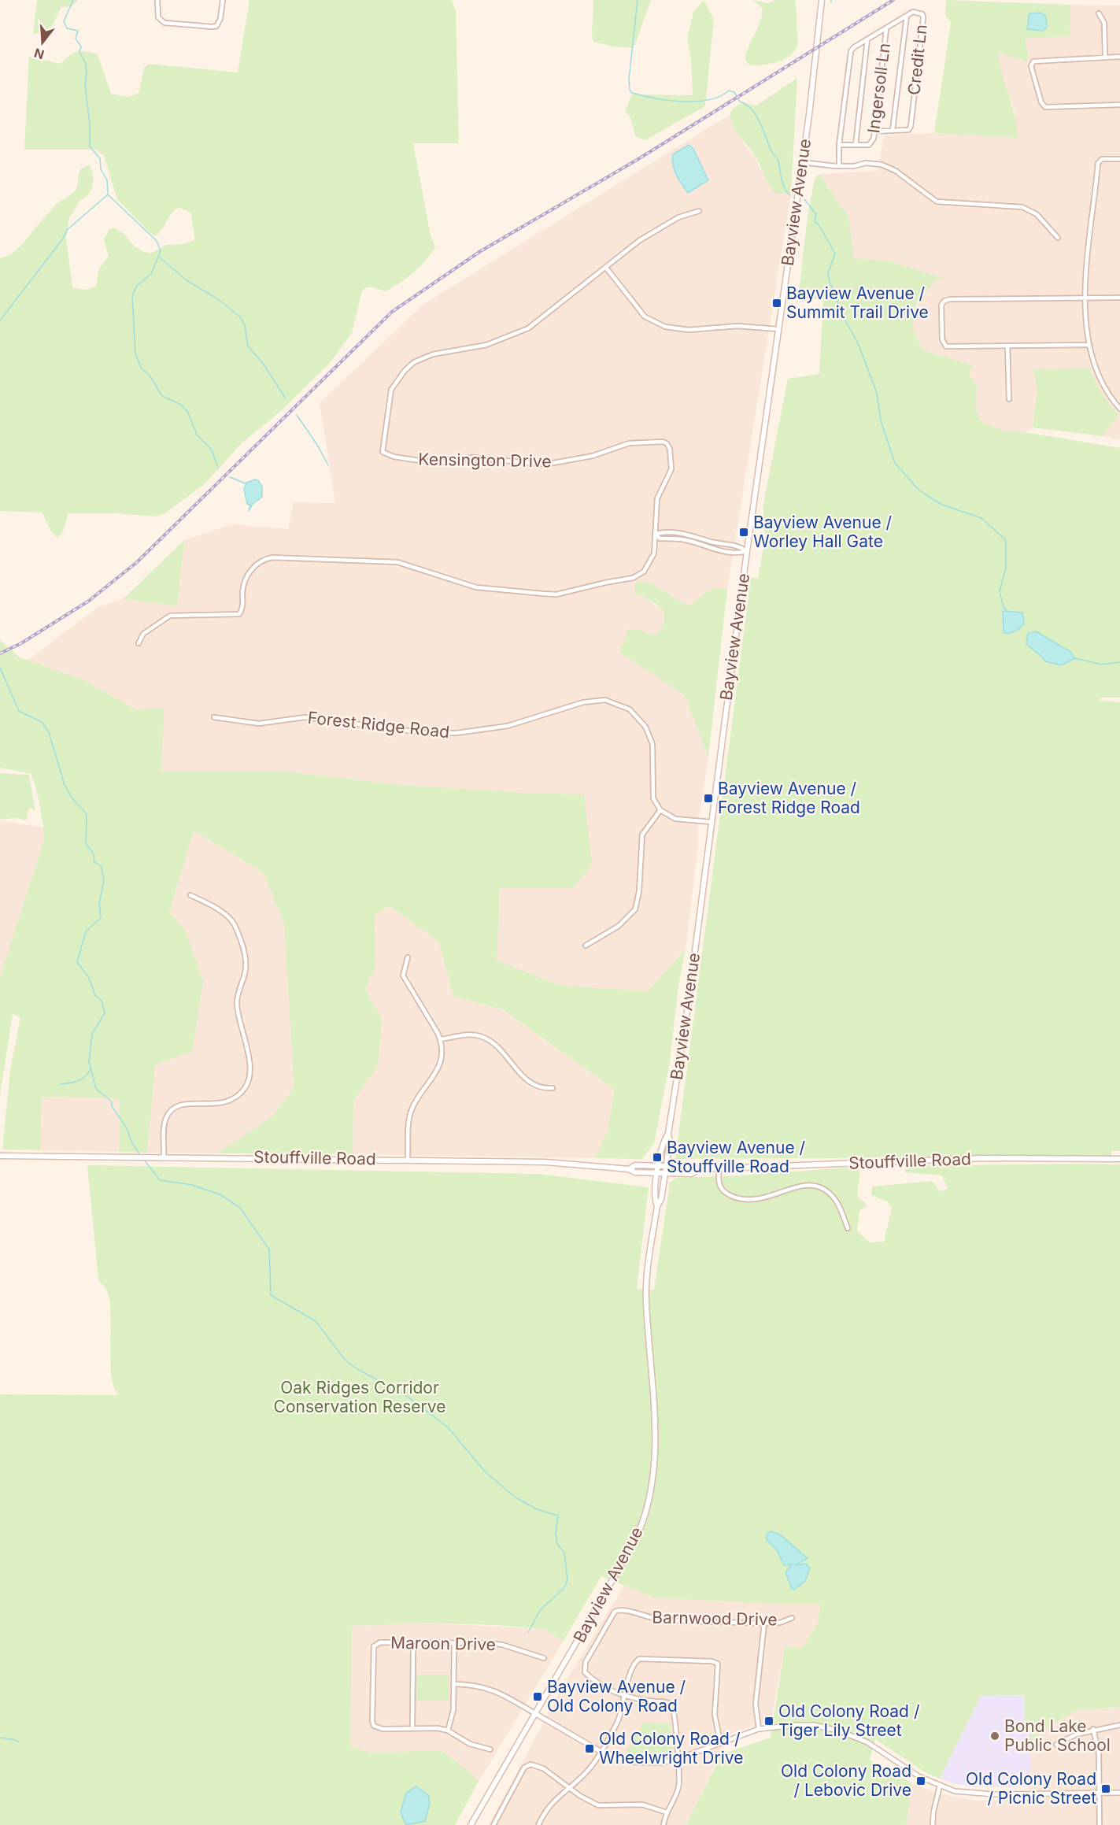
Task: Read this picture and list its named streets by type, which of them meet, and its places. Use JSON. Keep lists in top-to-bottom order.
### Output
{
  "streets": {
    "main road": ["Bayview Avenue", "Stouffville Road"],
    "street": [
      "Credit Ln",
      "Ingersoll Ln",
      "Kensington Drive",
      "Forest Ridge Road",
      "Barnwood Drive",
      "Maroon Drive"
    ]
  },
  "crossings": [
    ["Credit Ln", "Ingersoll Ln"],
    ["Bayview Avenue", "Stouffville Road"]
  ],
  "parks": ["Oak Ridges Corridor Conservation Reserve"],
  "places": {
    "transit": [
      "Bayview Avenue / Summit Trail Drive",
      "Bayview Avenue / Worley Hall Gate",
      "Bayview Avenue / Forest Ridge Road",
      "Bayview Avenue / Stouffville Road",
      "Bayview Avenue / Old Colony Road",
      "Old Colony Road / Tiger Lily Street",
      "Old Colony Road / Wheelwright Drive",
      "Old Colony Road / Lebovic Drive",
      "Old Colony Road / Picnic Street"
    ],
    "other": ["Bond Lake Public School"]
  },
  "north": "bottom"
}
